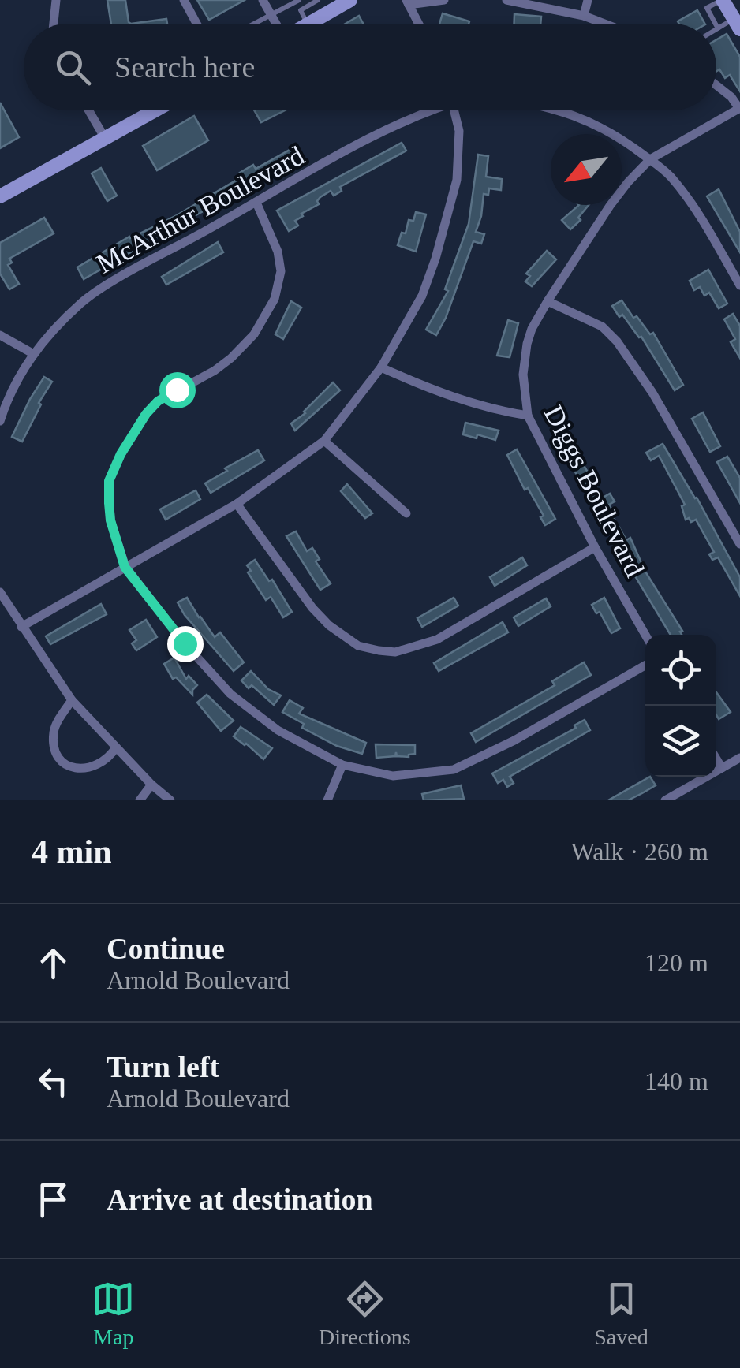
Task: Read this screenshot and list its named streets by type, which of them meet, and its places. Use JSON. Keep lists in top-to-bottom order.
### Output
{
  "streets": {
    "street": ["McArthur Boulevard", "Diggs Boulevard"]
  },
  "north": "bottom left",
  "page": {
    "search": "Search here",
    "heading": ["4 min", "Walk · 260 m"],
    "list": [
      ["Continue", "Arnold Boulevard", "120 m"],
      ["Turn left", "Arnold Boulevard", "140 m"],
      "Arrive at destination"
    ],
    "nav": ["Map", "Directions", "Saved"]
  }
}
